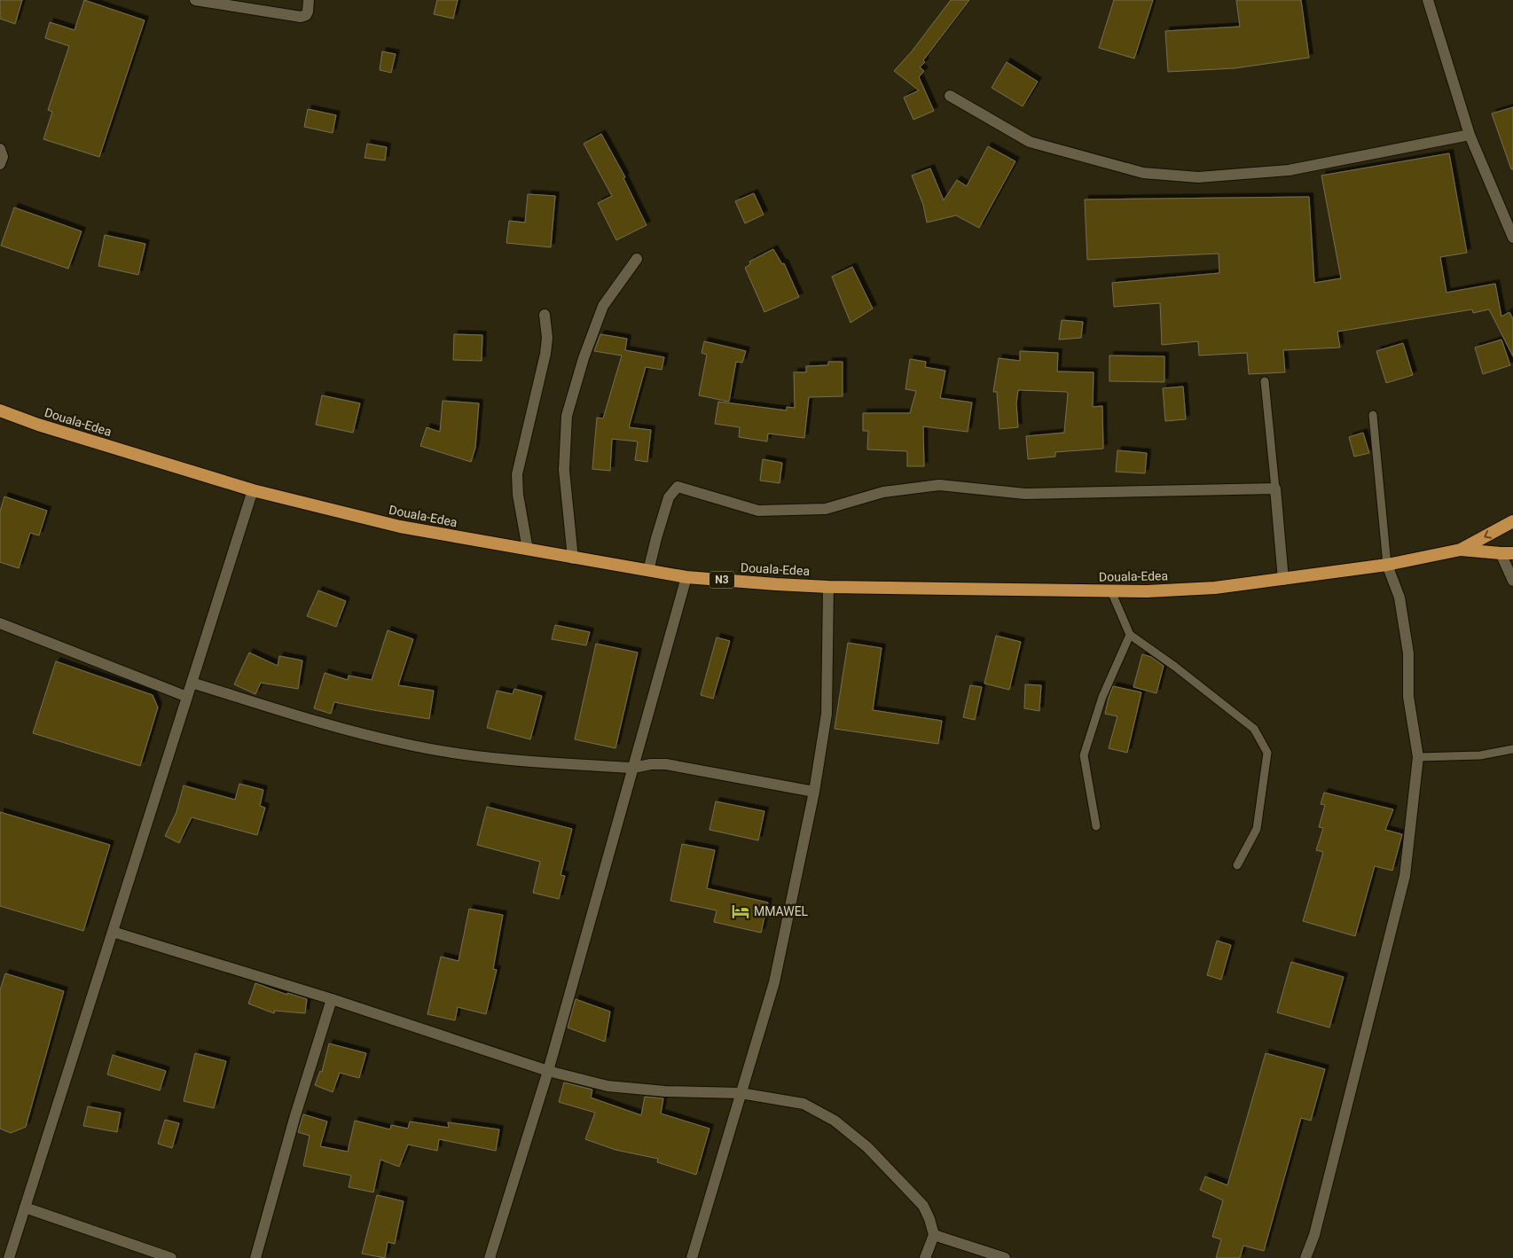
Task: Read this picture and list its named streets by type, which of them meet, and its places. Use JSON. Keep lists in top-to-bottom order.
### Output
{
  "streets": {
    "highway": ["Douala-Edea", "N3"]
  },
  "places": {
    "hotel": ["MMAWEL"]
  }
}
